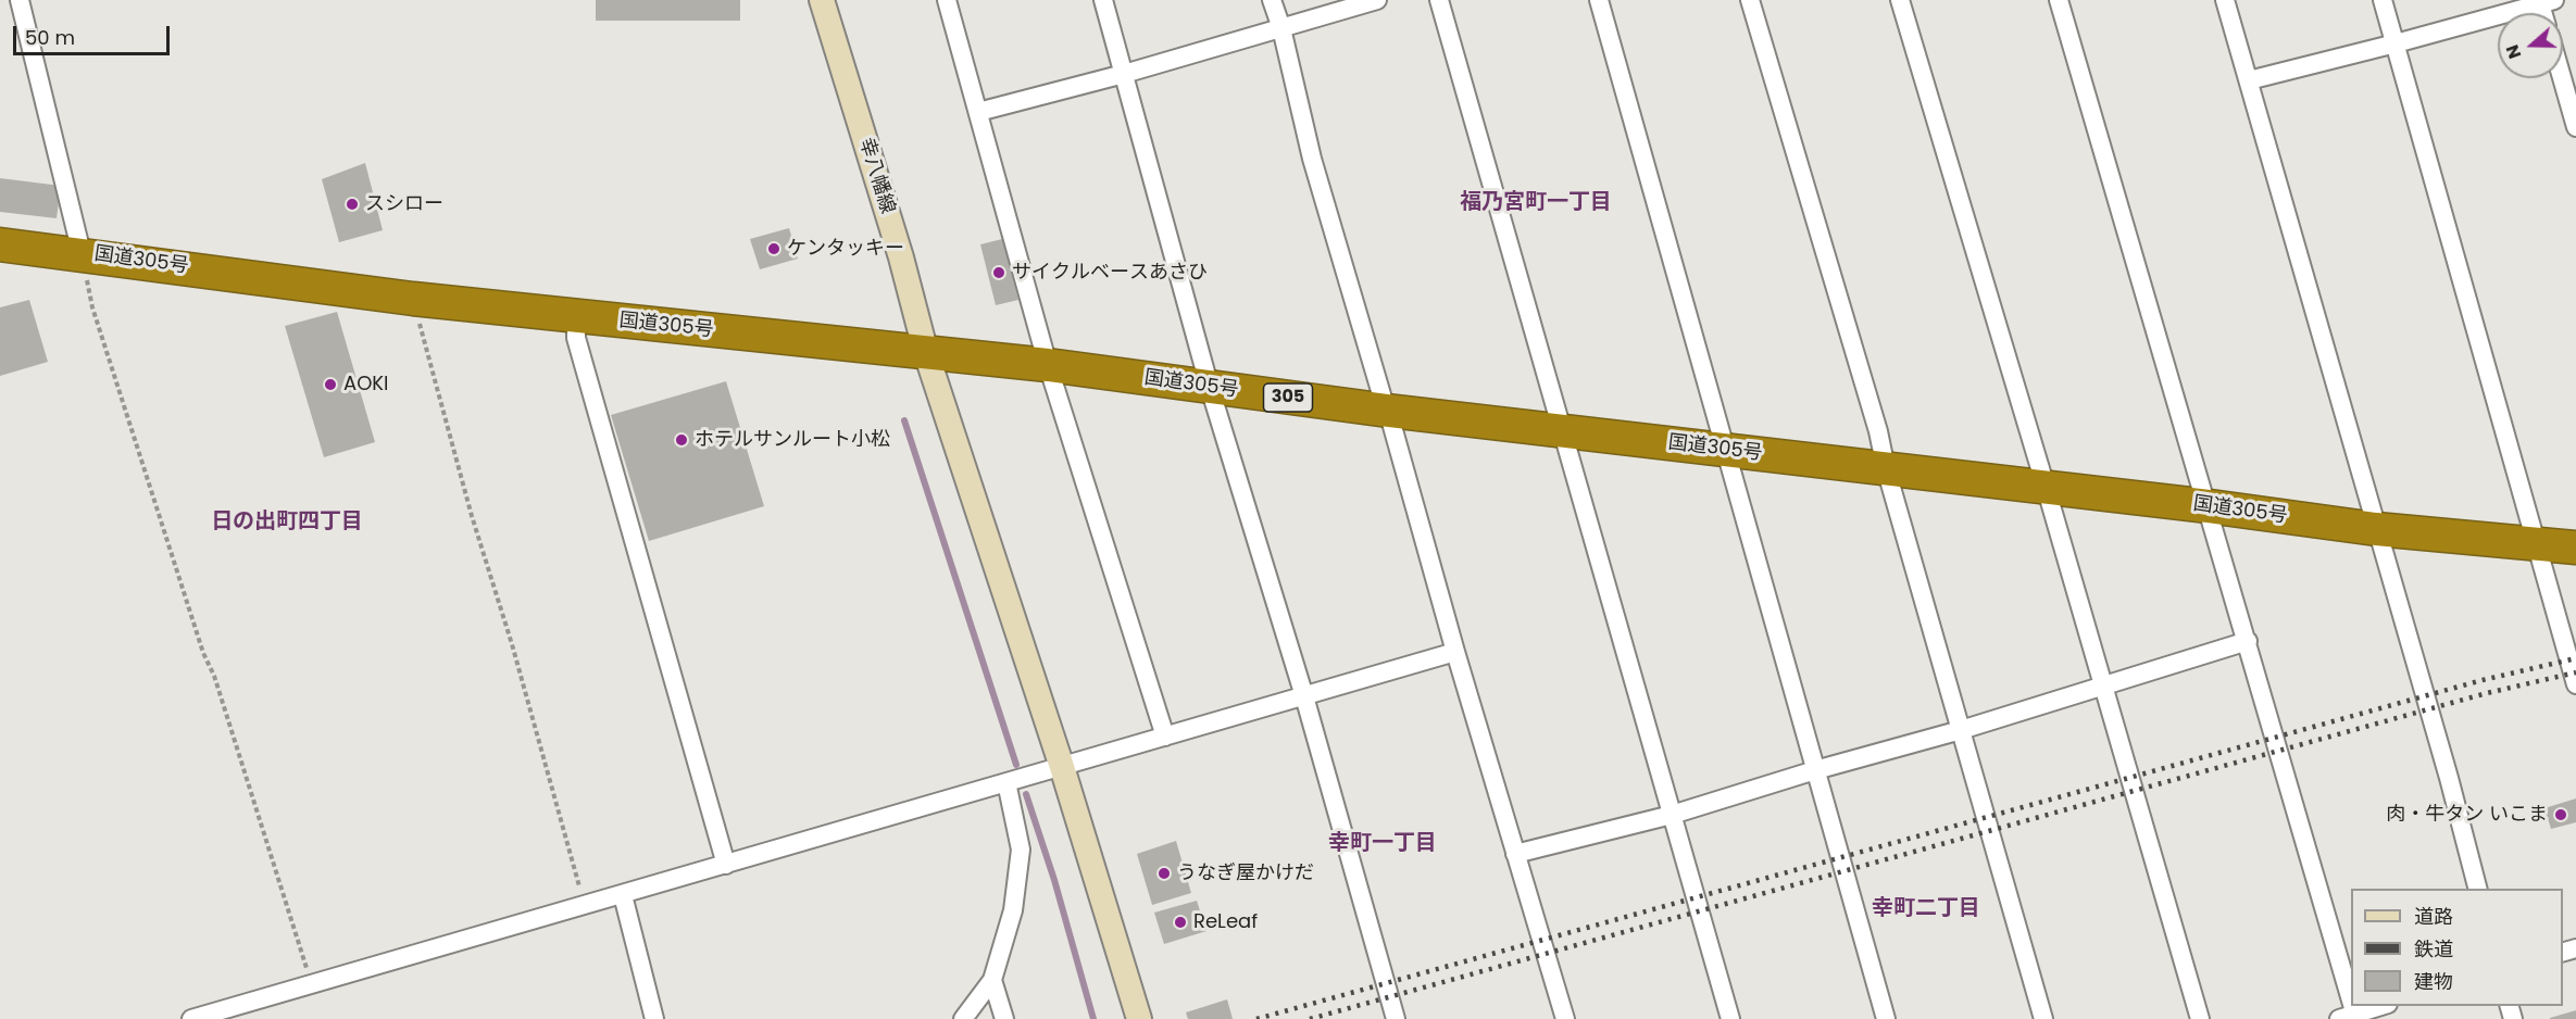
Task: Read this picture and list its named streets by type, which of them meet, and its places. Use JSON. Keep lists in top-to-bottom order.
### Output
{
  "streets": {
    "highway": ["国道305号", "305"],
    "street": ["幸八幡線"]
  },
  "crossings": [
    ["幸八幡線", "国道305号"]
  ],
  "districts": [
    "福乃宮町一丁目",
    "日の出町四丁目",
    "幸町一丁目",
    "幸町二丁目"
  ],
  "places": [
    "スシロー",
    "ケンタッキー",
    "サイクルベースあさひ",
    "AOKI",
    "ホテルサンルート小松",
    "肉・牛タン いこま",
    "うなぎ屋かけだ",
    "ReLeaf"
  ],
  "legend": ["道路", "鉄道", "建物"],
  "scale_bar": "50 m",
  "north": "left"
}
